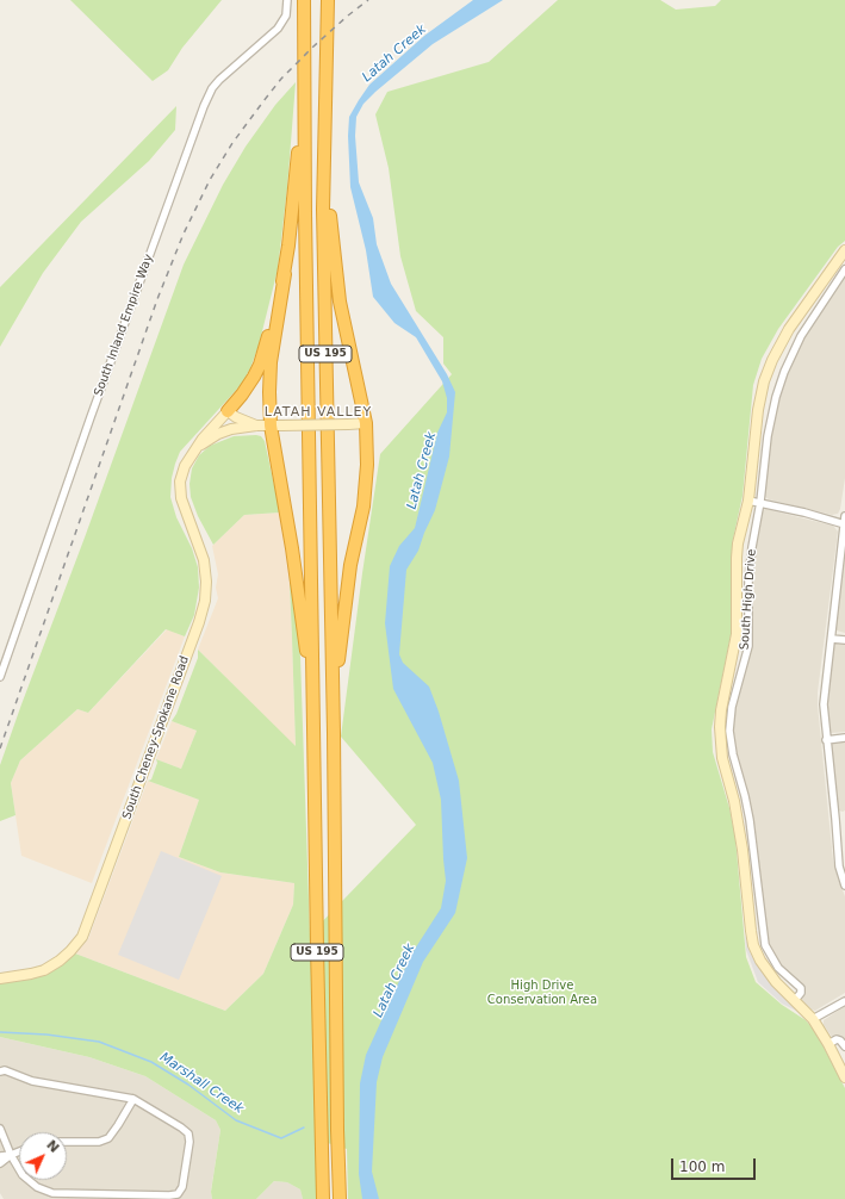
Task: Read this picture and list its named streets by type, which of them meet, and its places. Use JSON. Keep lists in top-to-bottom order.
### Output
{
  "streets": {
    "highway": ["US 195"],
    "main road": ["South High Drive", "South Cheney-Spokane Road"],
    "street": ["South Inland Empire Way"]
  },
  "districts": ["LATAH VALLEY"],
  "water": ["Latah Creek", "Marshall Creek"],
  "parks": ["High Drive Conservation Area"],
  "scale_bar": "100 m",
  "north": "top right"
}
